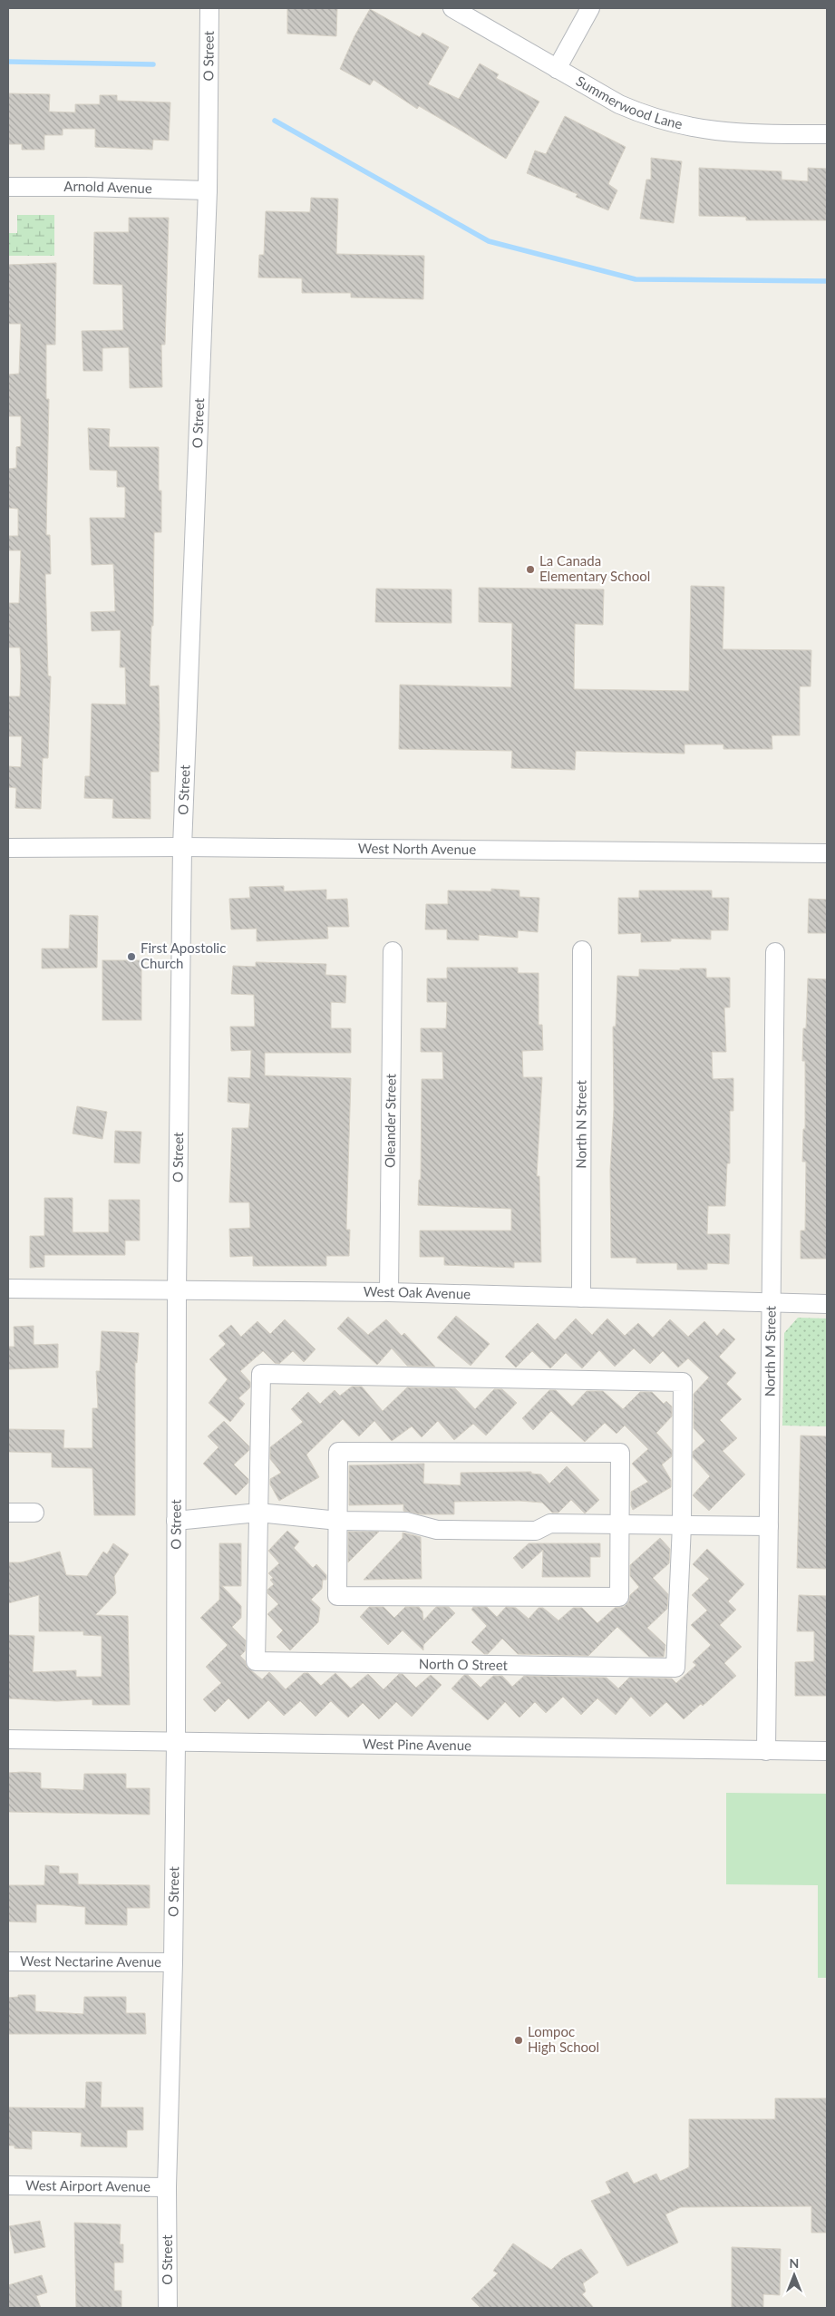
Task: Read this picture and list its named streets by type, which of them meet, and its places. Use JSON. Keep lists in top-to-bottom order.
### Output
{
  "streets": {
    "street": [
      "O Street",
      "Summerwood Lane",
      "Arnold Avenue",
      "West North Avenue",
      "Oleander Street",
      "North N Street",
      "West Oak Avenue",
      "North M Street",
      "North O Street",
      "West Pine Avenue",
      "West Nectarine Avenue",
      "West Airport Avenue"
    ]
  },
  "crossings": [
    ["O Street", "Arnold Avenue"],
    ["O Street", "West North Avenue"],
    ["O Street", "West Oak Avenue"],
    ["O Street", "West Pine Avenue"],
    ["O Street", "West Nectarine Avenue"],
    ["O Street", "West Airport Avenue"],
    ["Oleander Street", "West Oak Avenue"],
    ["North N Street", "West Oak Avenue"],
    ["West Oak Avenue", "North M Street"],
    ["North M Street", "West Pine Avenue"]
  ],
  "places": ["La Canada Elementary School", "First Apostolic Church", "Lompoc High School"],
  "north": "top"
}
